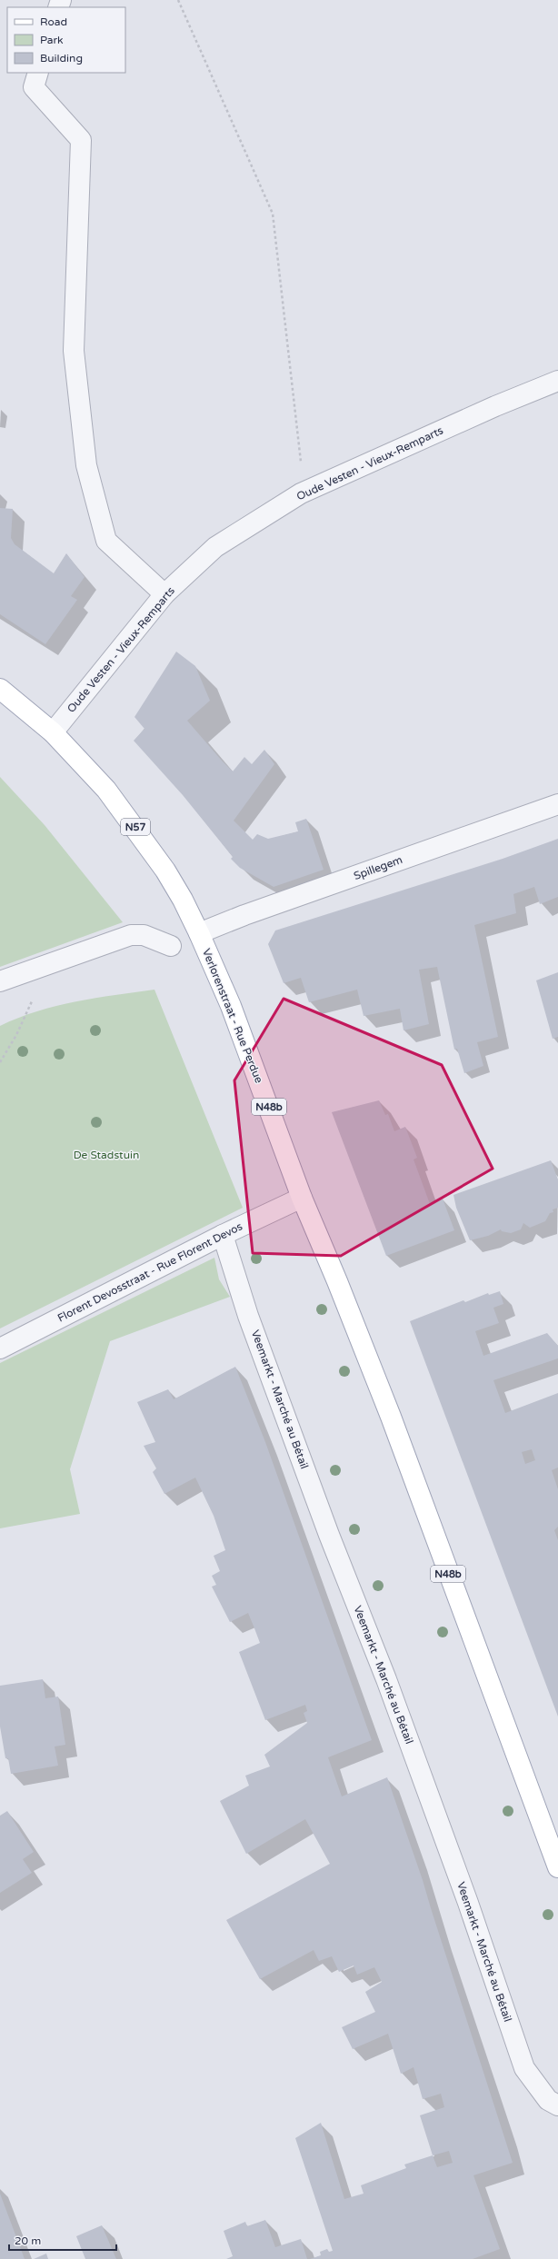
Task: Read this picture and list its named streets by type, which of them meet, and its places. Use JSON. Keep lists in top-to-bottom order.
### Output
{
  "streets": {
    "main road": ["N57", "Verlorenstraat - Rue Perdue", "N48b"],
    "street": [
      "Oude Vesten - Vieux-Remparts",
      "Spillegem",
      "Florent Devosstraat - Rue Florent Devos",
      "Veemarkt - Marché au Bétail"
    ]
  },
  "crossings": [
    ["Oude Vesten - Vieux-Remparts", "N57"],
    ["N57", "Spillegem"],
    ["N57", "Verlorenstraat - Rue Perdue"],
    ["Spillegem", "Verlorenstraat - Rue Perdue"],
    ["Verlorenstraat - Rue Perdue", "Florent Devosstraat - Rue Florent Devos"],
    ["Florent Devosstraat - Rue Florent Devos", "Veemarkt - Marché au Bétail"]
  ],
  "parks": ["De Stadstuin"],
  "legend": ["Road", "Park", "Building"],
  "scale_bar": "20 m"
}
